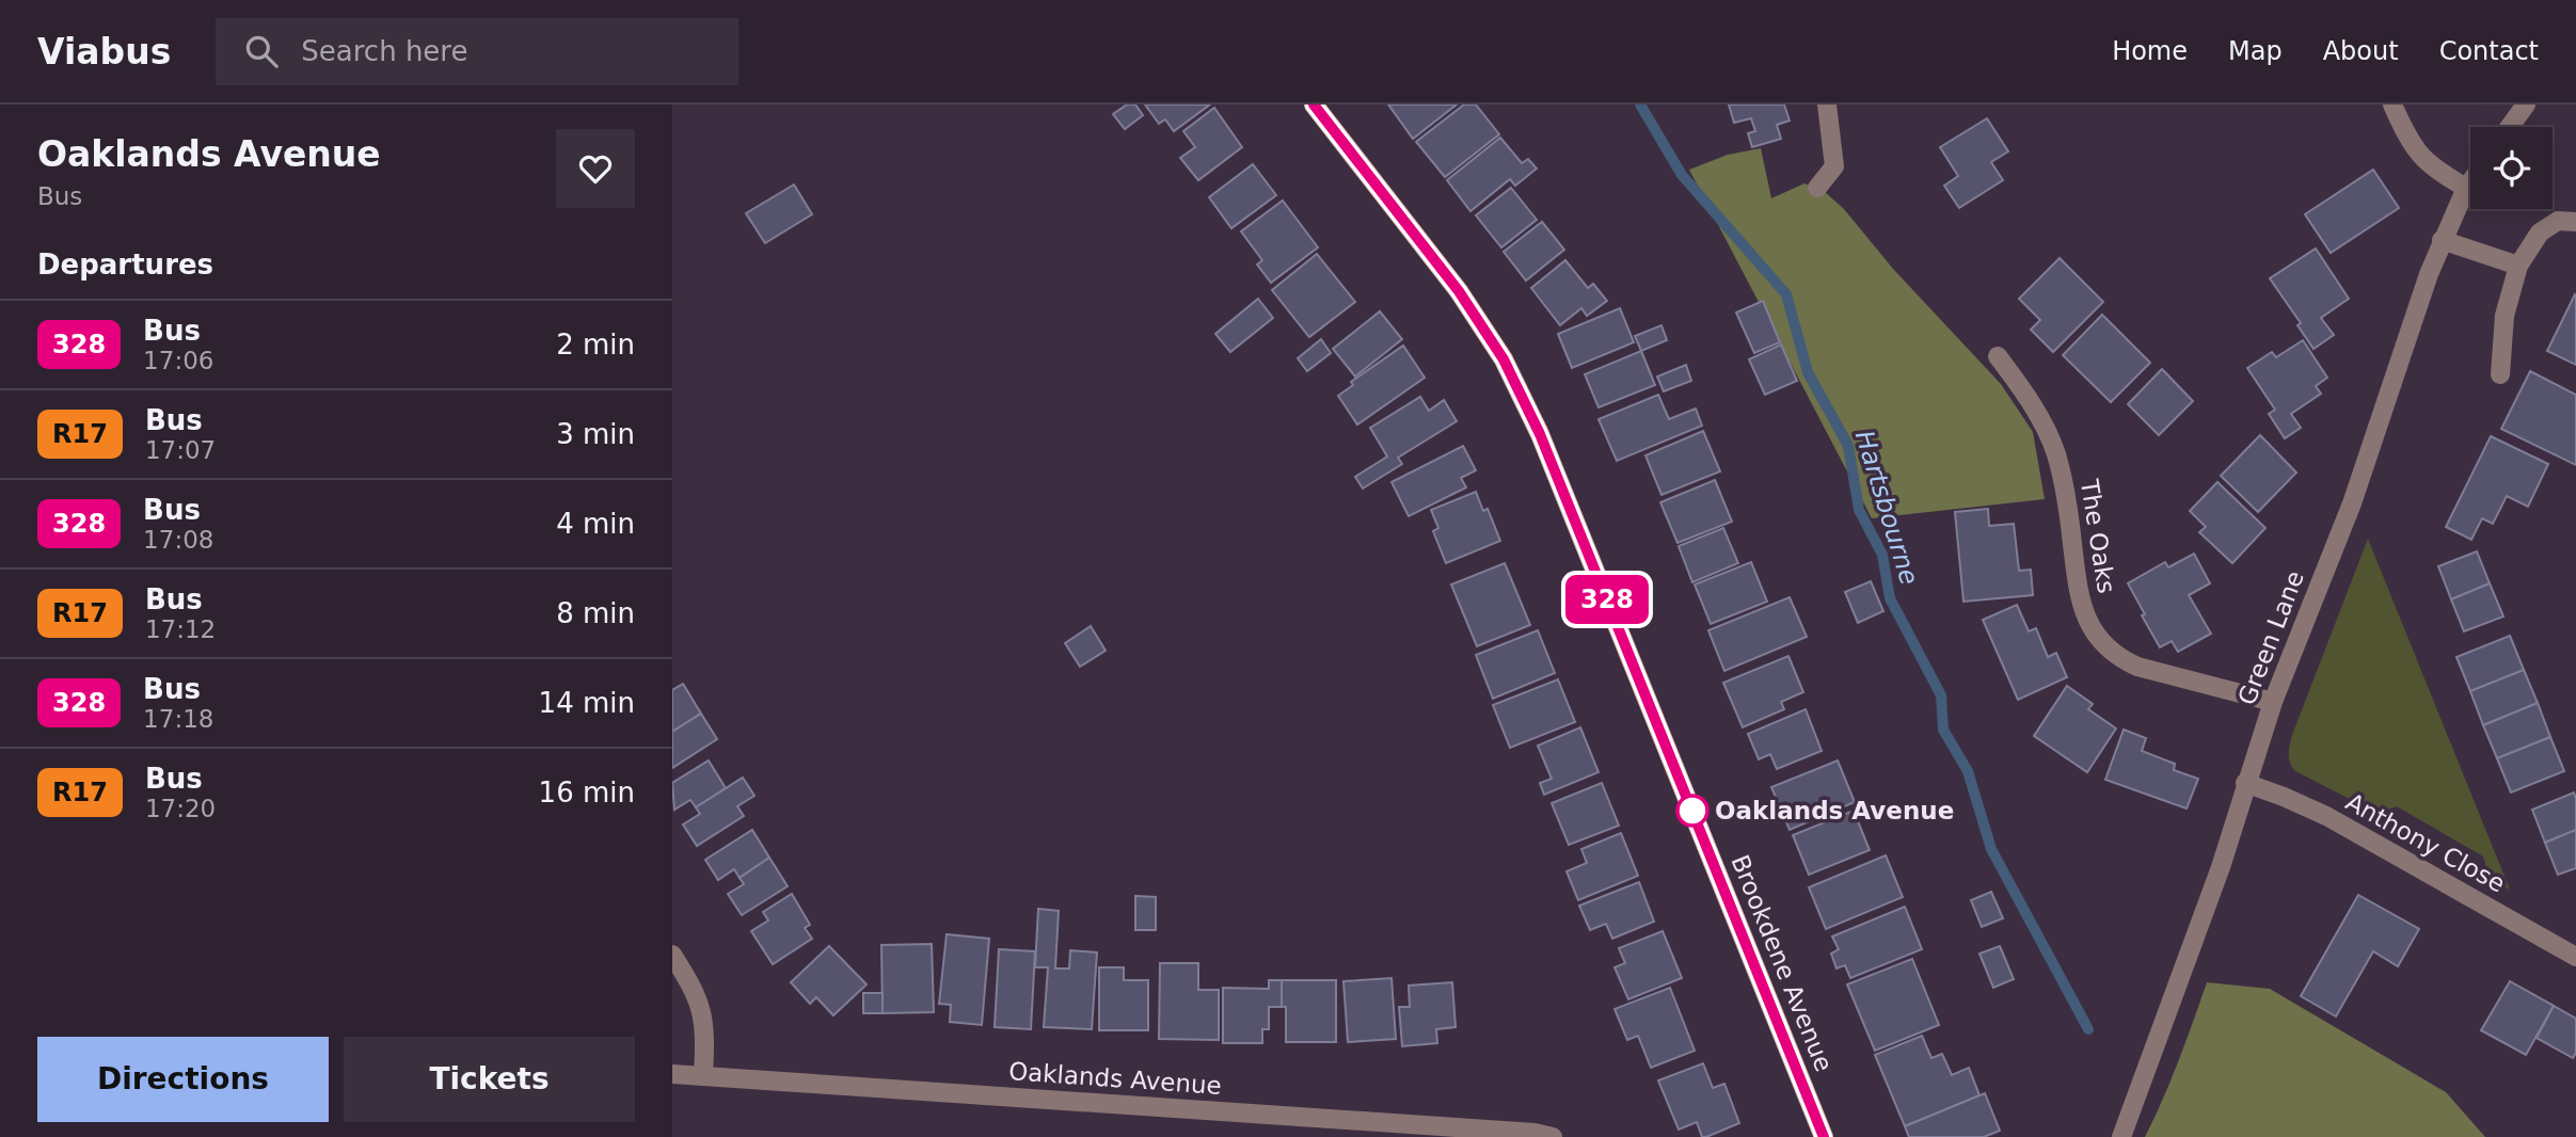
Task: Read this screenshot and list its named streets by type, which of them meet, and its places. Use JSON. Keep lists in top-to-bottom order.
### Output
{
  "streets": {
    "main road": ["Brookdene Avenue"],
    "street": [
      "The Oaks",
      "Green Lane",
      "Anthony Close",
      "Oaklands Avenue"
    ]
  },
  "crossings": [
    ["The Oaks", "Green Lane"],
    ["Green Lane", "Anthony Close"]
  ],
  "water": ["Hartsbourne"],
  "places": ["Oaklands Avenue"],
  "lines": ["bus line 328"],
  "page": {
    "header": "Viabus",
    "search": "Search here",
    "nav": [
      "Home",
      "Map",
      "About",
      "Contact"
    ],
    "heading": [
      ["Oaklands Avenue", "Bus"],
      "Departures"
    ],
    "on_map": "328",
    "list": [
      {
        "mark": "328",
        "name": "Bus",
        "note": "17:06",
        "value": "2 min"
      },
      {
        "mark": "R17",
        "name": "Bus",
        "note": "17:07",
        "value": "3 min"
      },
      {
        "mark": "328",
        "name": "Bus",
        "note": "17:08",
        "value": "4 min"
      },
      {
        "mark": "R17",
        "name": "Bus",
        "note": "17:12",
        "value": "8 min"
      },
      {
        "mark": "328",
        "name": "Bus",
        "note": "17:18",
        "value": "14 min"
      },
      {
        "mark": "R17",
        "name": "Bus",
        "note": "17:20",
        "value": "16 min"
      }
    ],
    "buttons": ["Directions", "Tickets"]
  }
}
